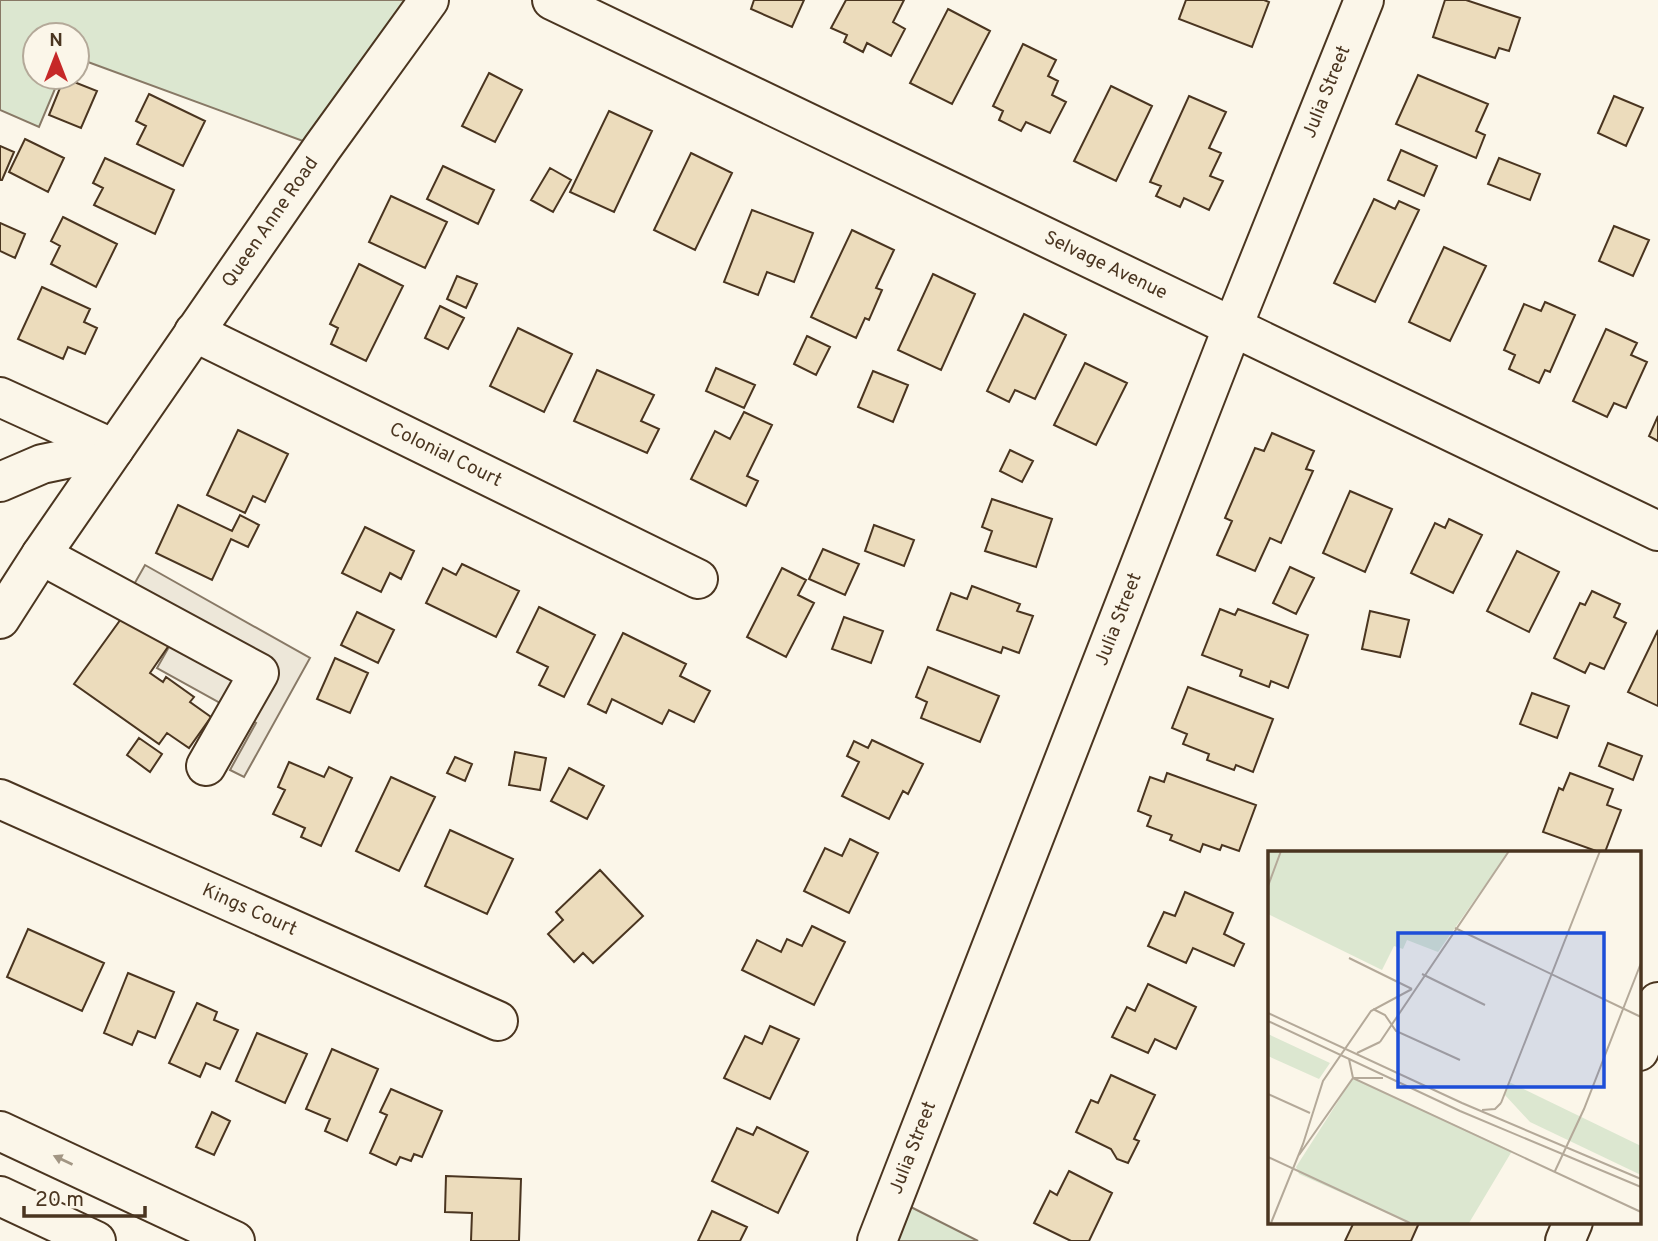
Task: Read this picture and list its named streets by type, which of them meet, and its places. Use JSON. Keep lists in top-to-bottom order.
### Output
{
  "streets": {
    "main road": [
      "Julia Street",
      "Queen Anne Road",
      "Selvage Avenue",
      "Colonial Court",
      "Kings Court"
    ]
  },
  "crossings": [
    ["Julia Street", "Selvage Avenue"],
    ["Queen Anne Road", "Colonial Court"]
  ],
  "scale_bar": "20 m",
  "north": "top"
}
